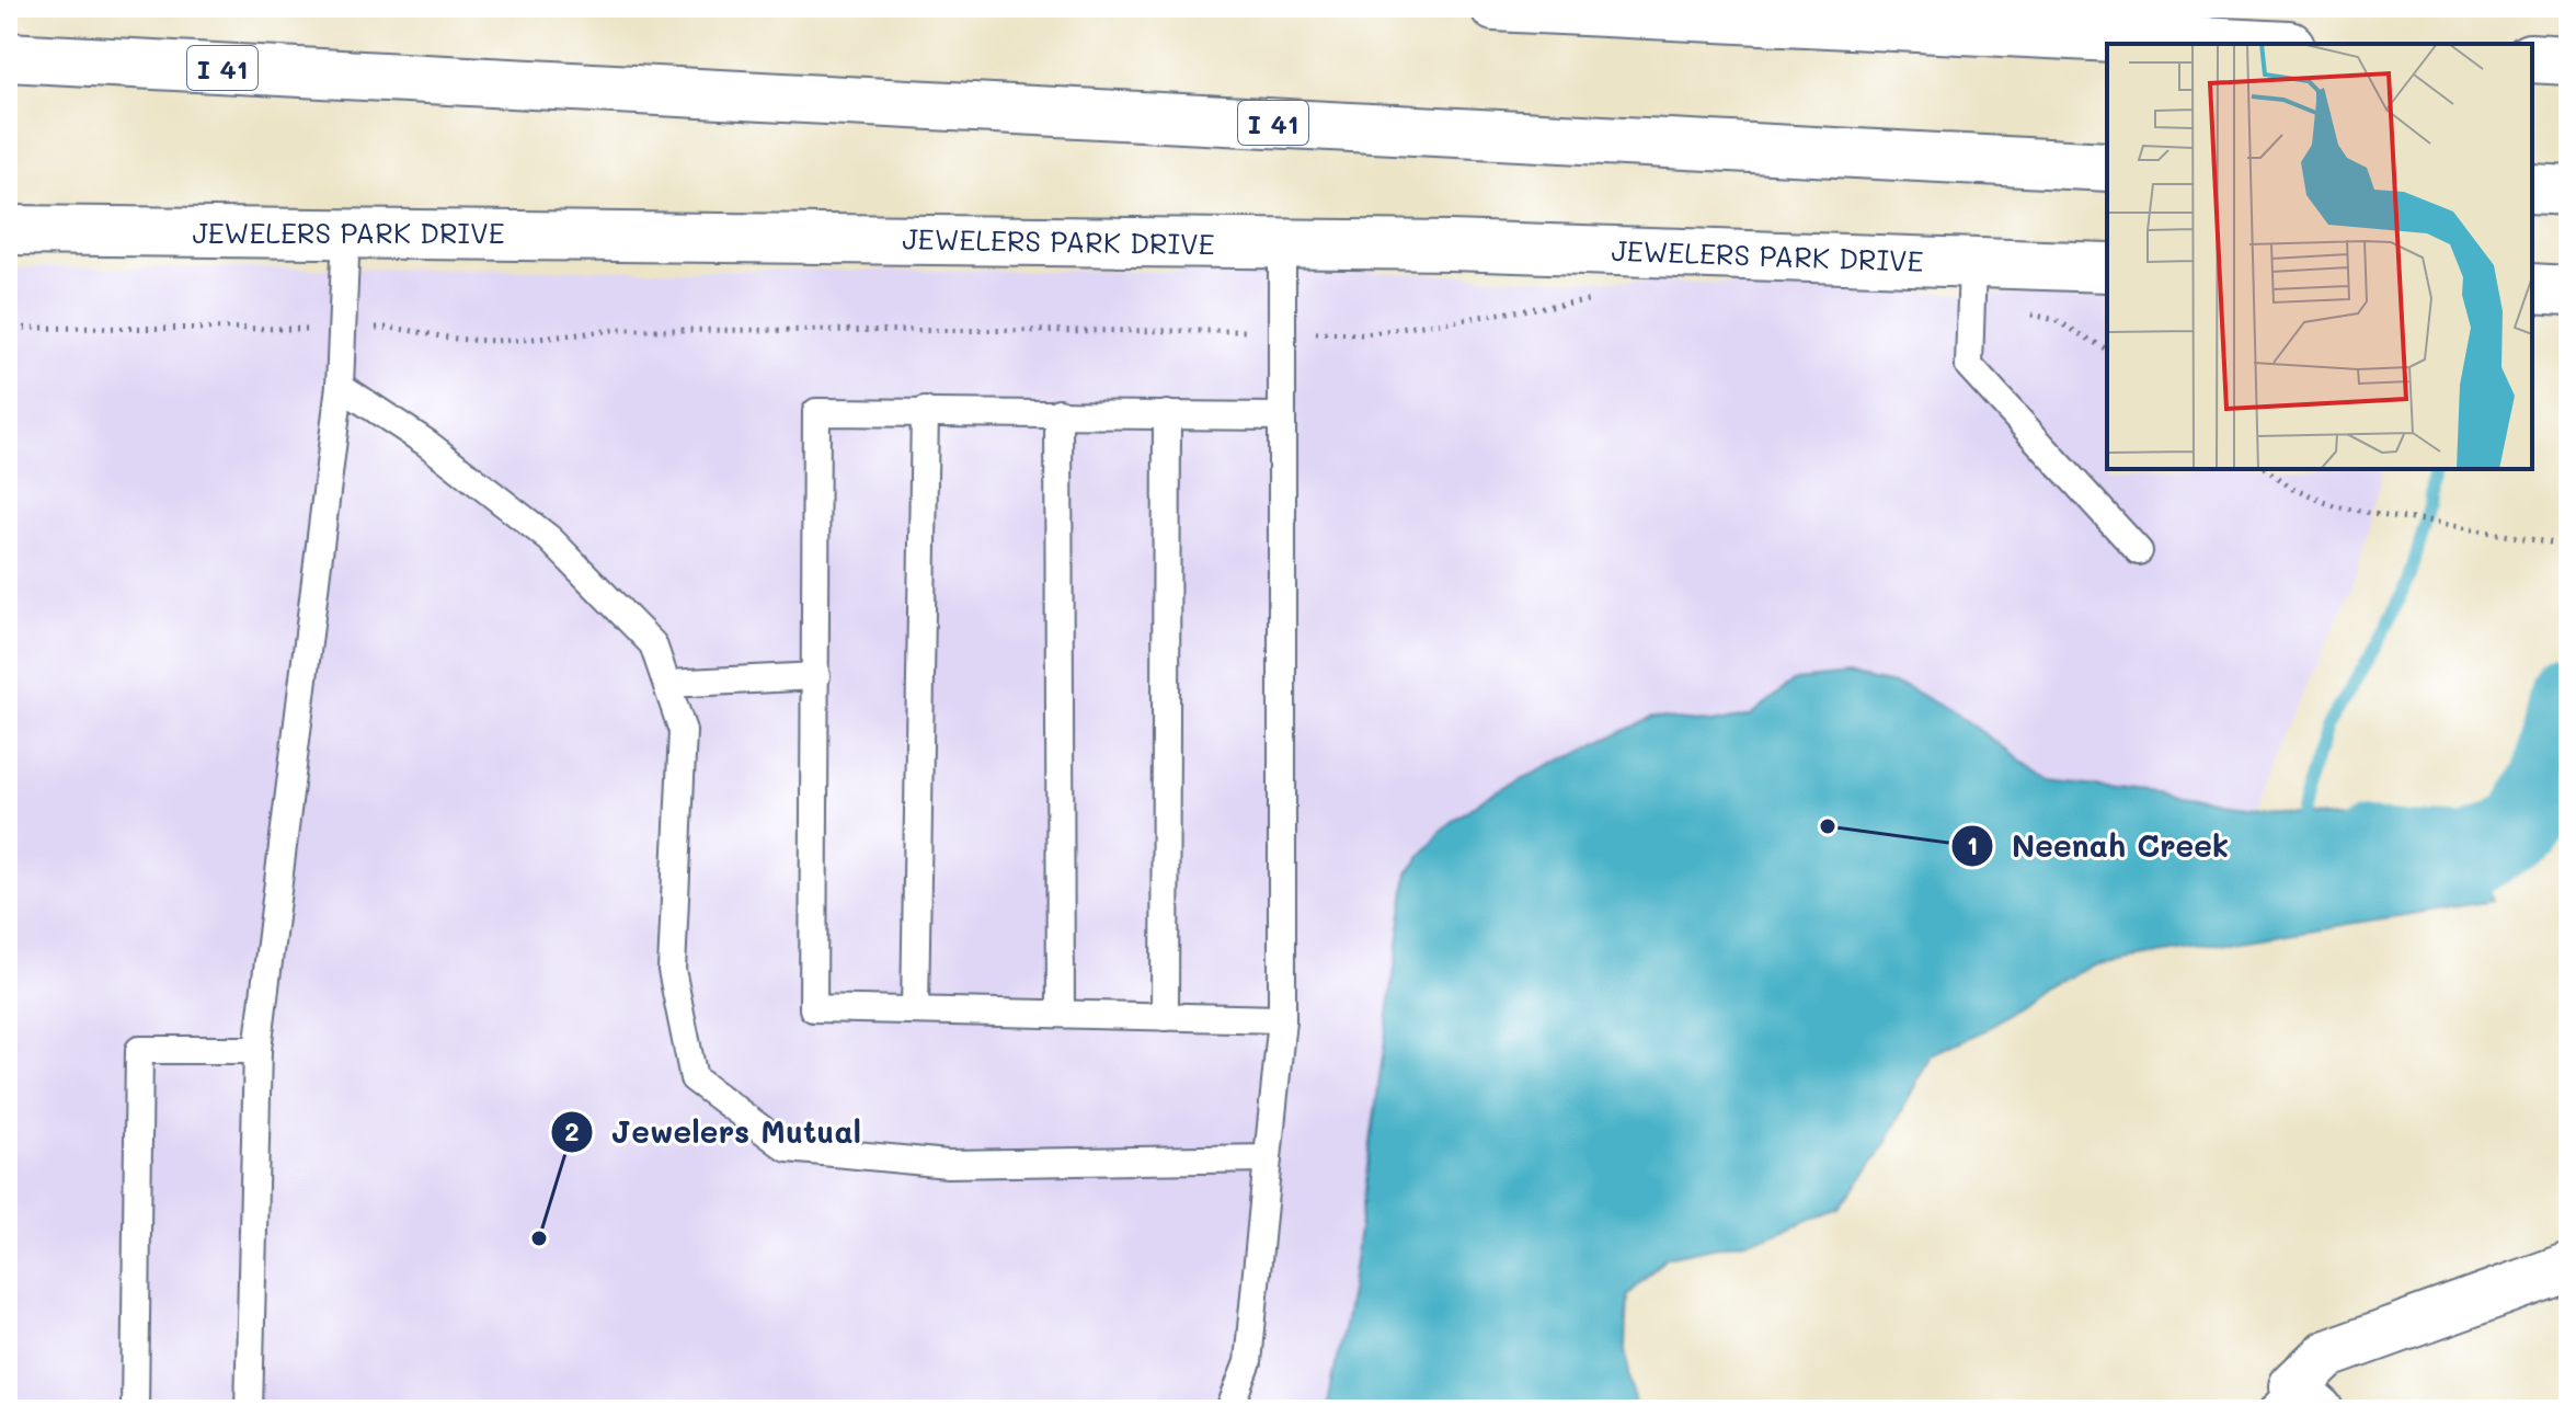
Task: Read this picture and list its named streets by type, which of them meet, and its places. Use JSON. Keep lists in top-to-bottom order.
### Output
{
  "streets": {
    "main road": ["I 41", "JEWELERS PARK DRIVE"]
  },
  "places": ["Neenah Creek", "Jewelers Mutual"]
}
